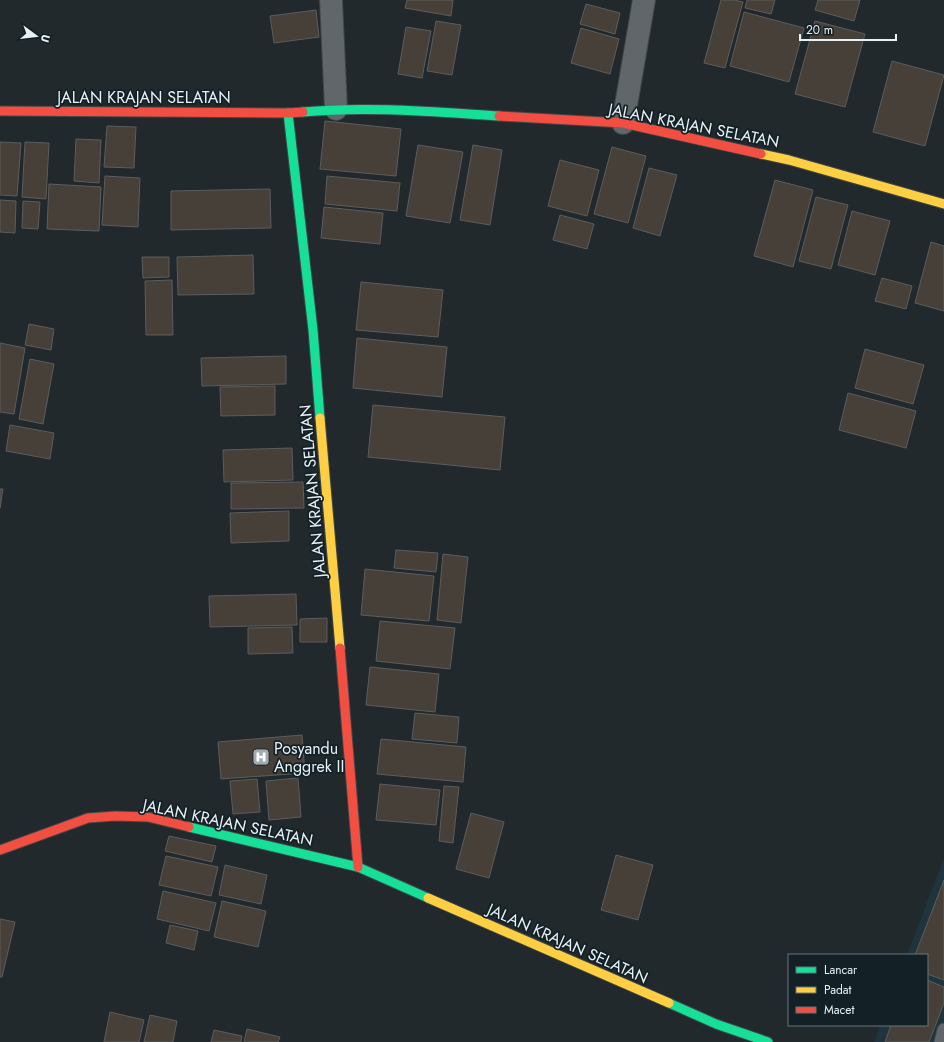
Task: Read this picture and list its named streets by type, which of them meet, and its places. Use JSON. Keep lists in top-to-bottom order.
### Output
{
  "streets": {
    "street": ["JALAN KRAJAN SELATAN"]
  },
  "places": {
    "hospital": ["Posyandu Anggrek II"]
  },
  "legend": ["Lancar", "Padat", "Macet"],
  "scale_bar": "20 m",
  "north": "right"
}
